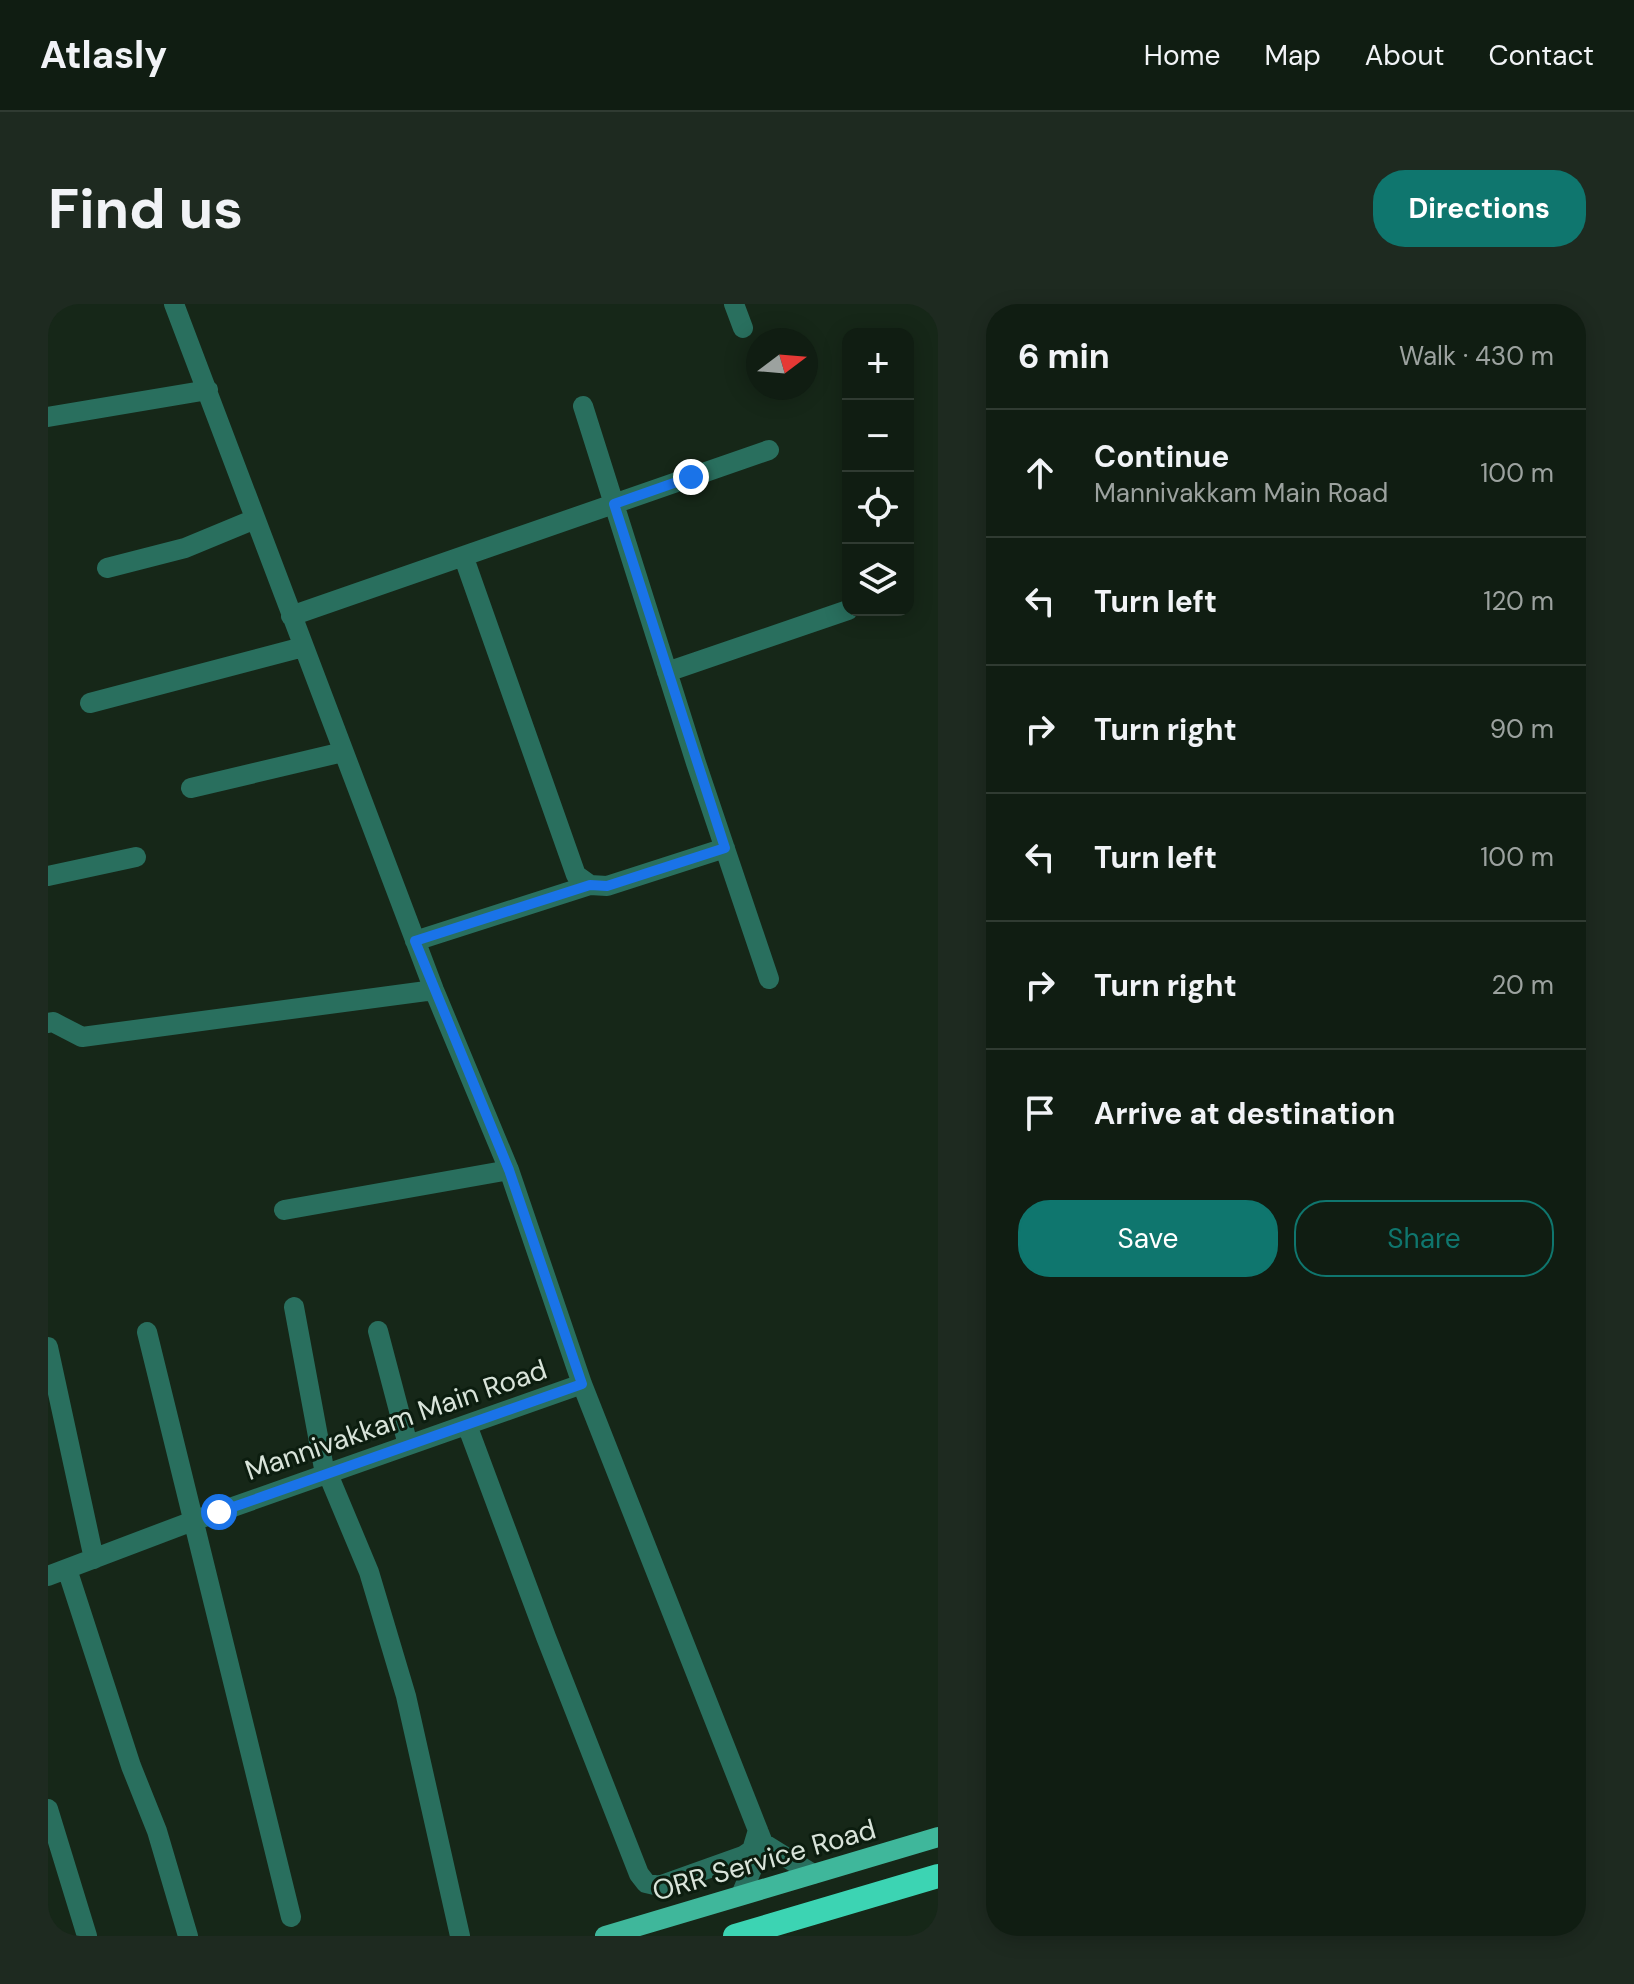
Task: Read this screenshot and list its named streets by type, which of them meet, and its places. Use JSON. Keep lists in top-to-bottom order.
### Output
{
  "streets": {
    "main road": ["ORR Service Road"],
    "street": ["Mannivakkam Main Road"]
  },
  "north": "right",
  "page": {
    "header": "Atlasly",
    "nav": [
      "Home",
      "Map",
      "About",
      "Contact"
    ],
    "buttons": [
      "Directions",
      ["Save", "Share"]
    ],
    "title": "Find us",
    "heading": ["6 min", "Walk · 430 m"],
    "map_buttons": ["+", "−"],
    "list": [
      ["Continue", "Mannivakkam Main Road", "100 m"],
      ["Turn left", "120 m"],
      ["Turn right", "90 m"],
      ["Turn left", "100 m"],
      ["Turn right", "20 m"],
      "Arrive at destination"
    ]
  }
}
